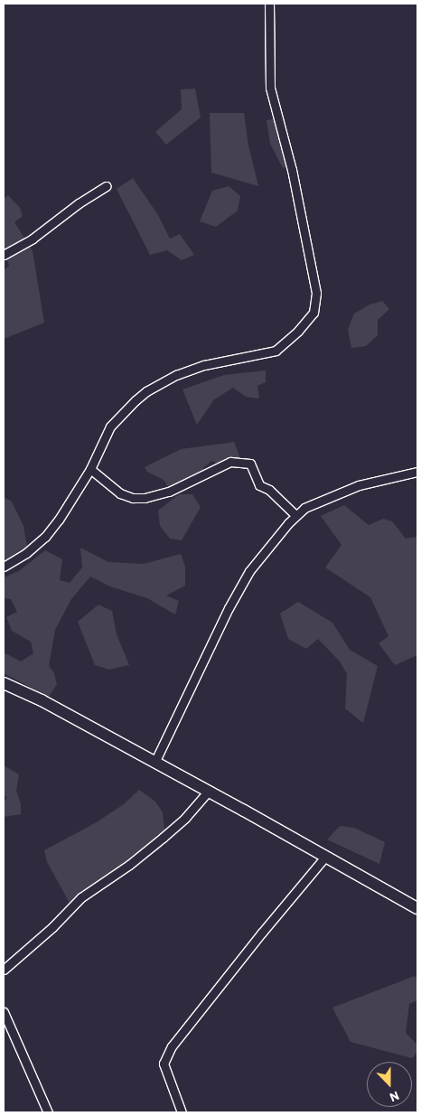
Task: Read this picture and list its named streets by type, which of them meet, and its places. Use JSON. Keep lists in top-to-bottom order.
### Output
{
  "north": "bottom"
}
